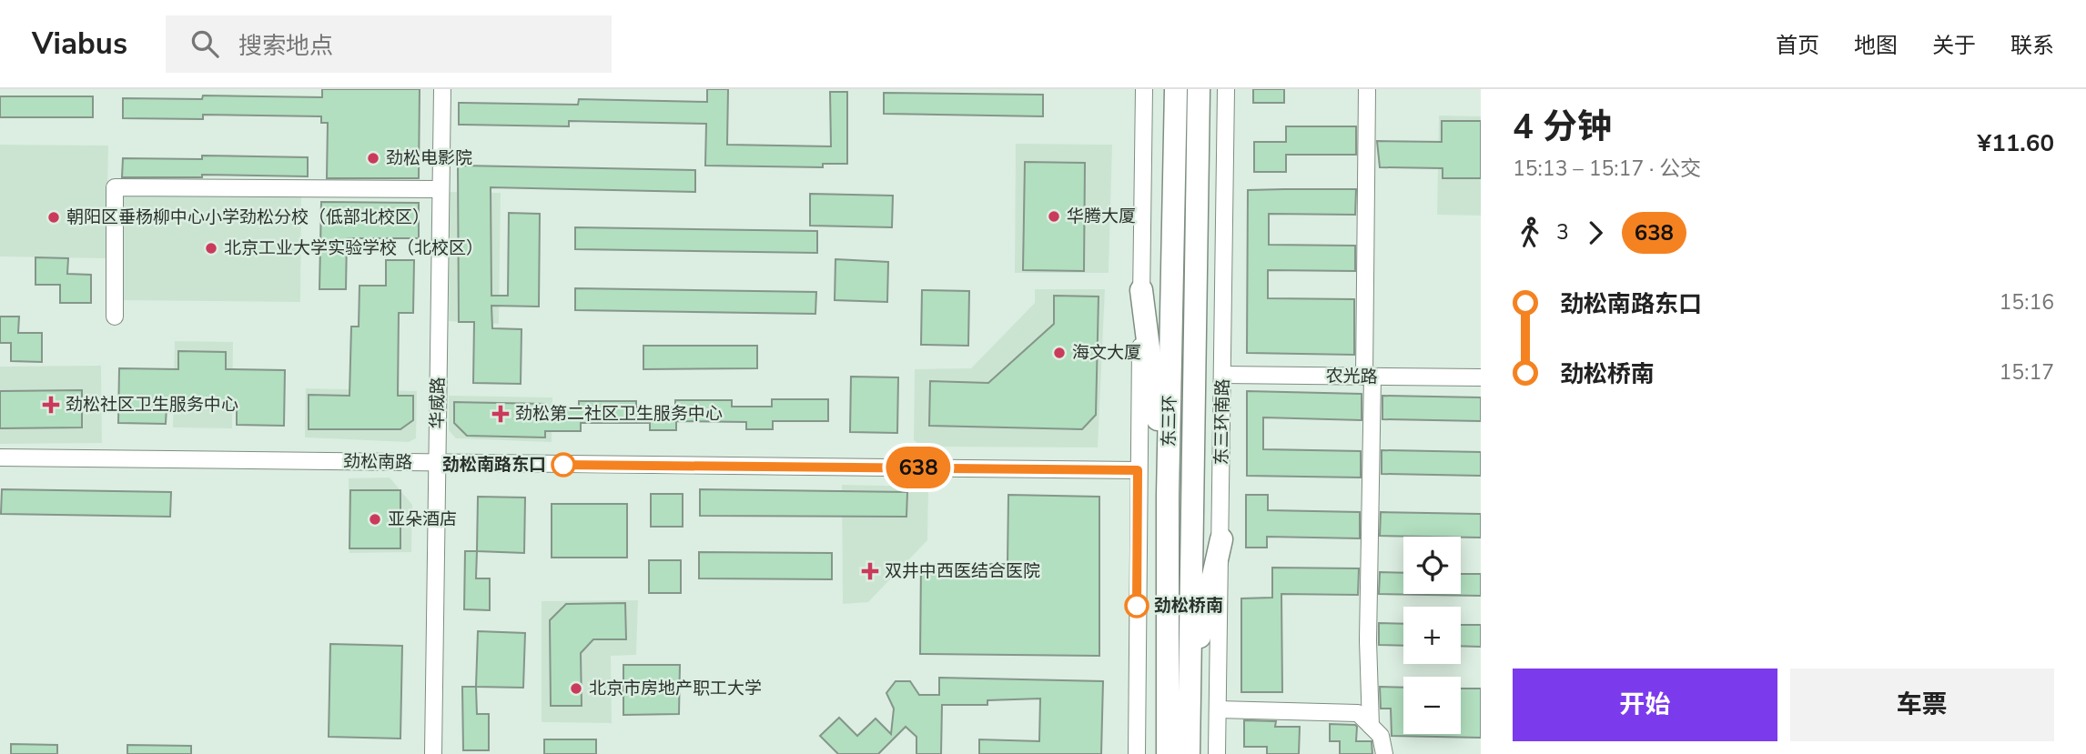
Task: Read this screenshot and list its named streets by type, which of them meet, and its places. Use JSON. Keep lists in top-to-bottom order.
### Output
{
  "streets": {
    "highway": ["东三环"],
    "street": [
      "农光路",
      "华威路",
      "东三环南路",
      "劲松南路"
    ]
  },
  "crossings": [
    ["农光路", "东三环南路"],
    ["华威路", "劲松南路"]
  ],
  "places": {
    "other": [
      "劲松电影院",
      "华腾大厦",
      "朝阳区垂杨柳中心小学劲松分校（低部北校区）",
      "北京工业大学实验学校（北校区）",
      "海文大厦",
      "劲松南路东口",
      "亚朵酒店",
      "劲松桥南",
      "北京市房地产职工大学"
    ],
    "health": ["劲松社区卫生服务中心", "劲松第二社区卫生服务中心", "双井中西医结合医院"]
  },
  "lines": ["bus line 638"],
  "page": {
    "header": "Viabus",
    "search": "搜索地点",
    "nav": [
      "首页",
      "地图",
      "关于",
      "联系"
    ],
    "on_map": "638",
    "heading": ["4 分钟", "15:13 – 15:17 · 公交", "¥11.60"],
    "legs": ["3", "638"],
    "list": [
      {
        "name": "劲松南路东口",
        "value": "15:16"
      },
      {
        "name": "劲松桥南",
        "value": "15:17"
      }
    ],
    "map_buttons": ["+", "−"],
    "buttons": ["开始", "车票"]
  }
}
